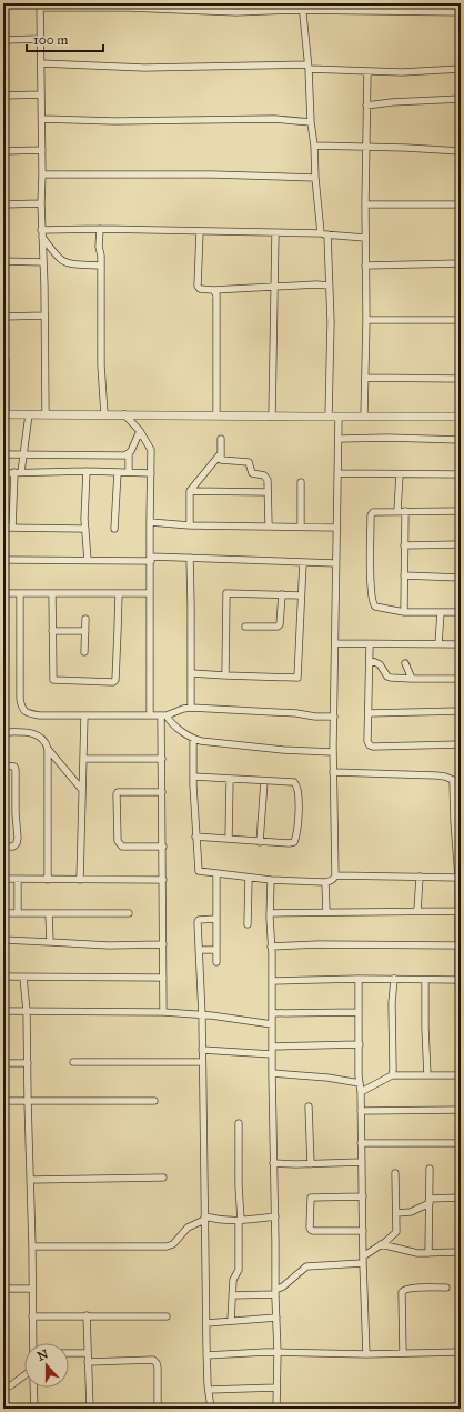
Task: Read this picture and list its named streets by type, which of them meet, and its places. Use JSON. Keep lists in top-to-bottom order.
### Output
{
  "scale_bar": "100 m",
  "north": "top"
}
